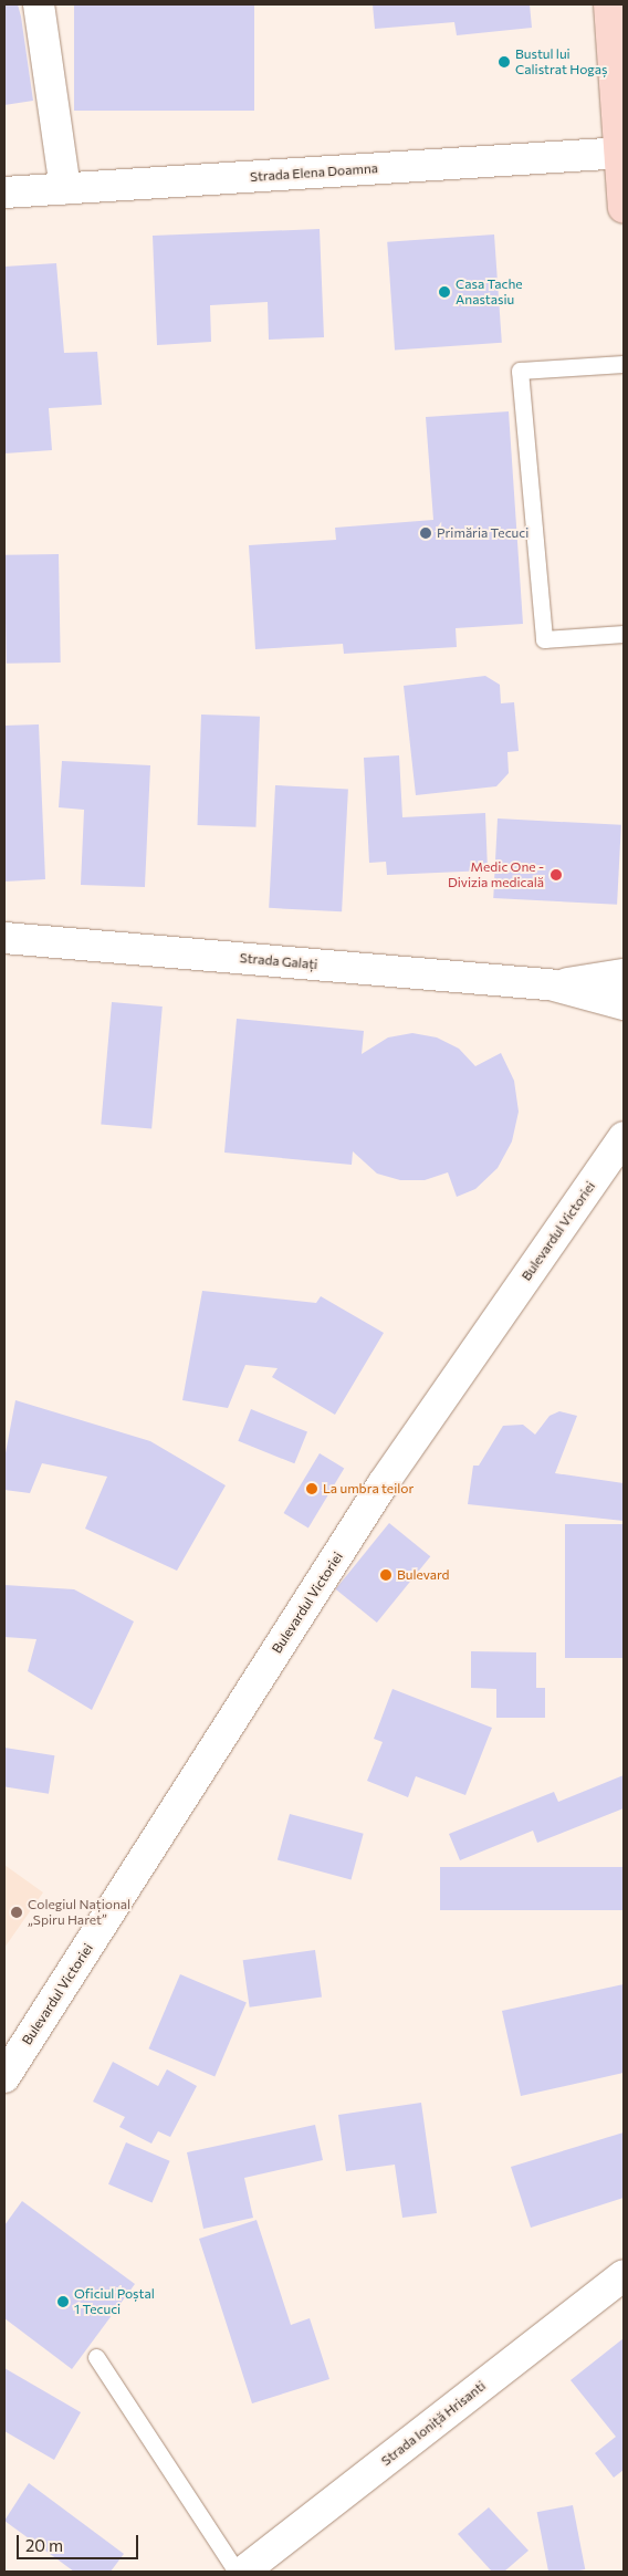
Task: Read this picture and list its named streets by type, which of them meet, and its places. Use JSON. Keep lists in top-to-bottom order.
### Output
{
  "streets": {
    "street": [
      "Strada Elena Doamna",
      "Strada Galați",
      "Bulevardul Victoriei",
      "Strada Ioniță Hrisanti"
    ]
  },
  "places": [
    "Bustul lui Calistrat Hogaș",
    "Casa Tache Anastasiu",
    "Primăria Tecuci",
    "Medic One - Divizia medicală",
    "La umbra teilor",
    "Bulevard",
    "Colegiul Național „Spiru Haret”",
    "Oficiul Poștal 1 Tecuci"
  ],
  "scale_bar": "20 m"
}
